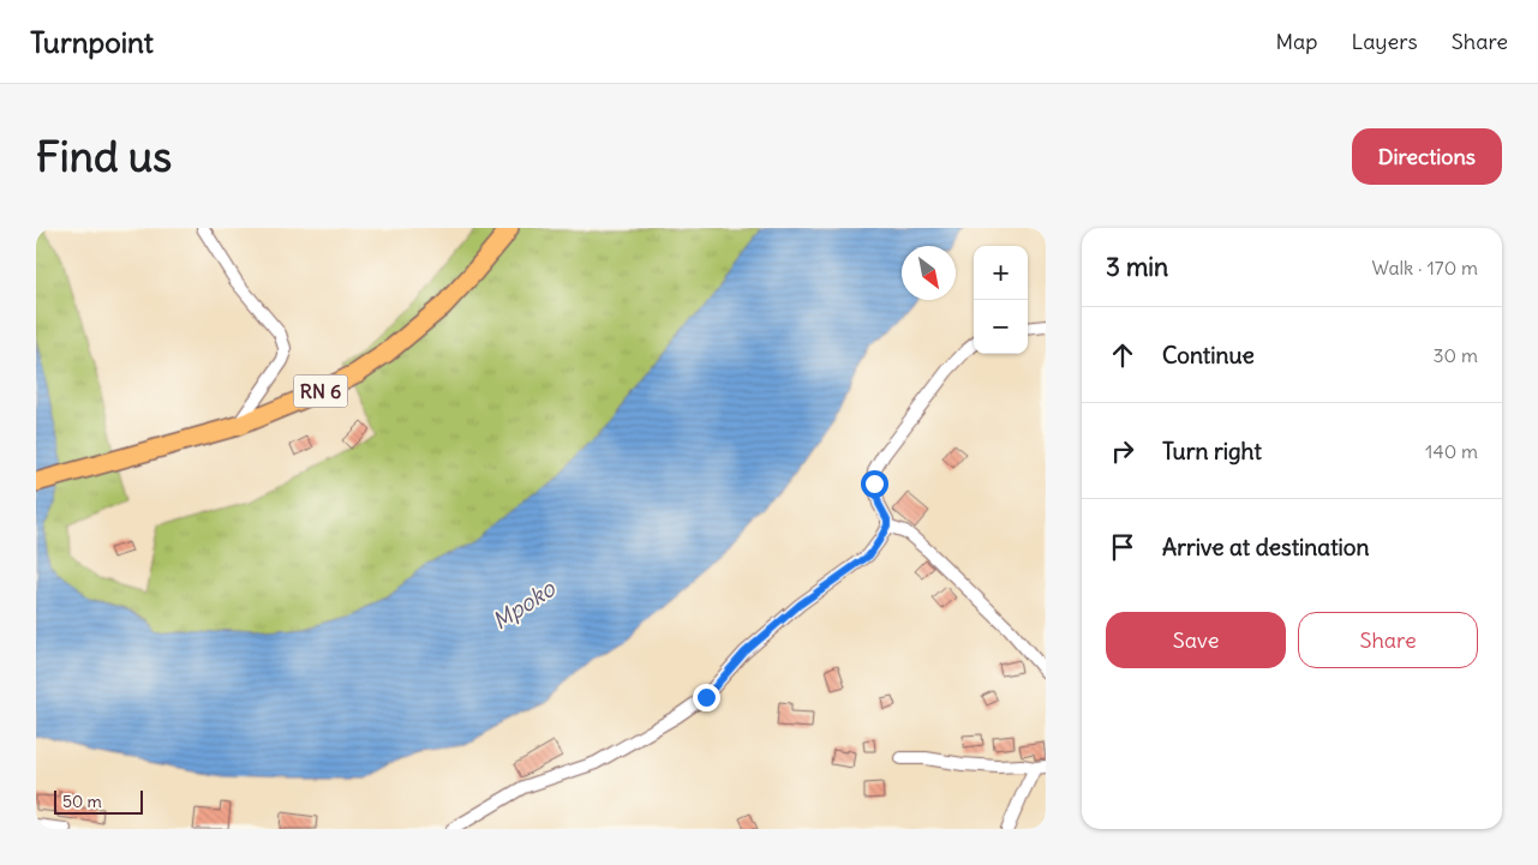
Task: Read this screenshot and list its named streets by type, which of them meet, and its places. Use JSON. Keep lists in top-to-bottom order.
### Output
{
  "streets": {
    "main road": ["RN 6"]
  },
  "water": ["Mpoko"],
  "scale_bar": "50 m",
  "north": "bottom right",
  "page": {
    "header": "Turnpoint",
    "nav": ["Map", "Layers", "Share"],
    "buttons": [
      "Directions",
      ["Save", "Share"]
    ],
    "title": "Find us",
    "heading": ["3 min", "Walk · 170 m"],
    "map_buttons": ["+", "−"],
    "list": [
      ["Continue", "30 m"],
      ["Turn right", "140 m"],
      "Arrive at destination"
    ],
    "scale": "50 m"
  }
}
